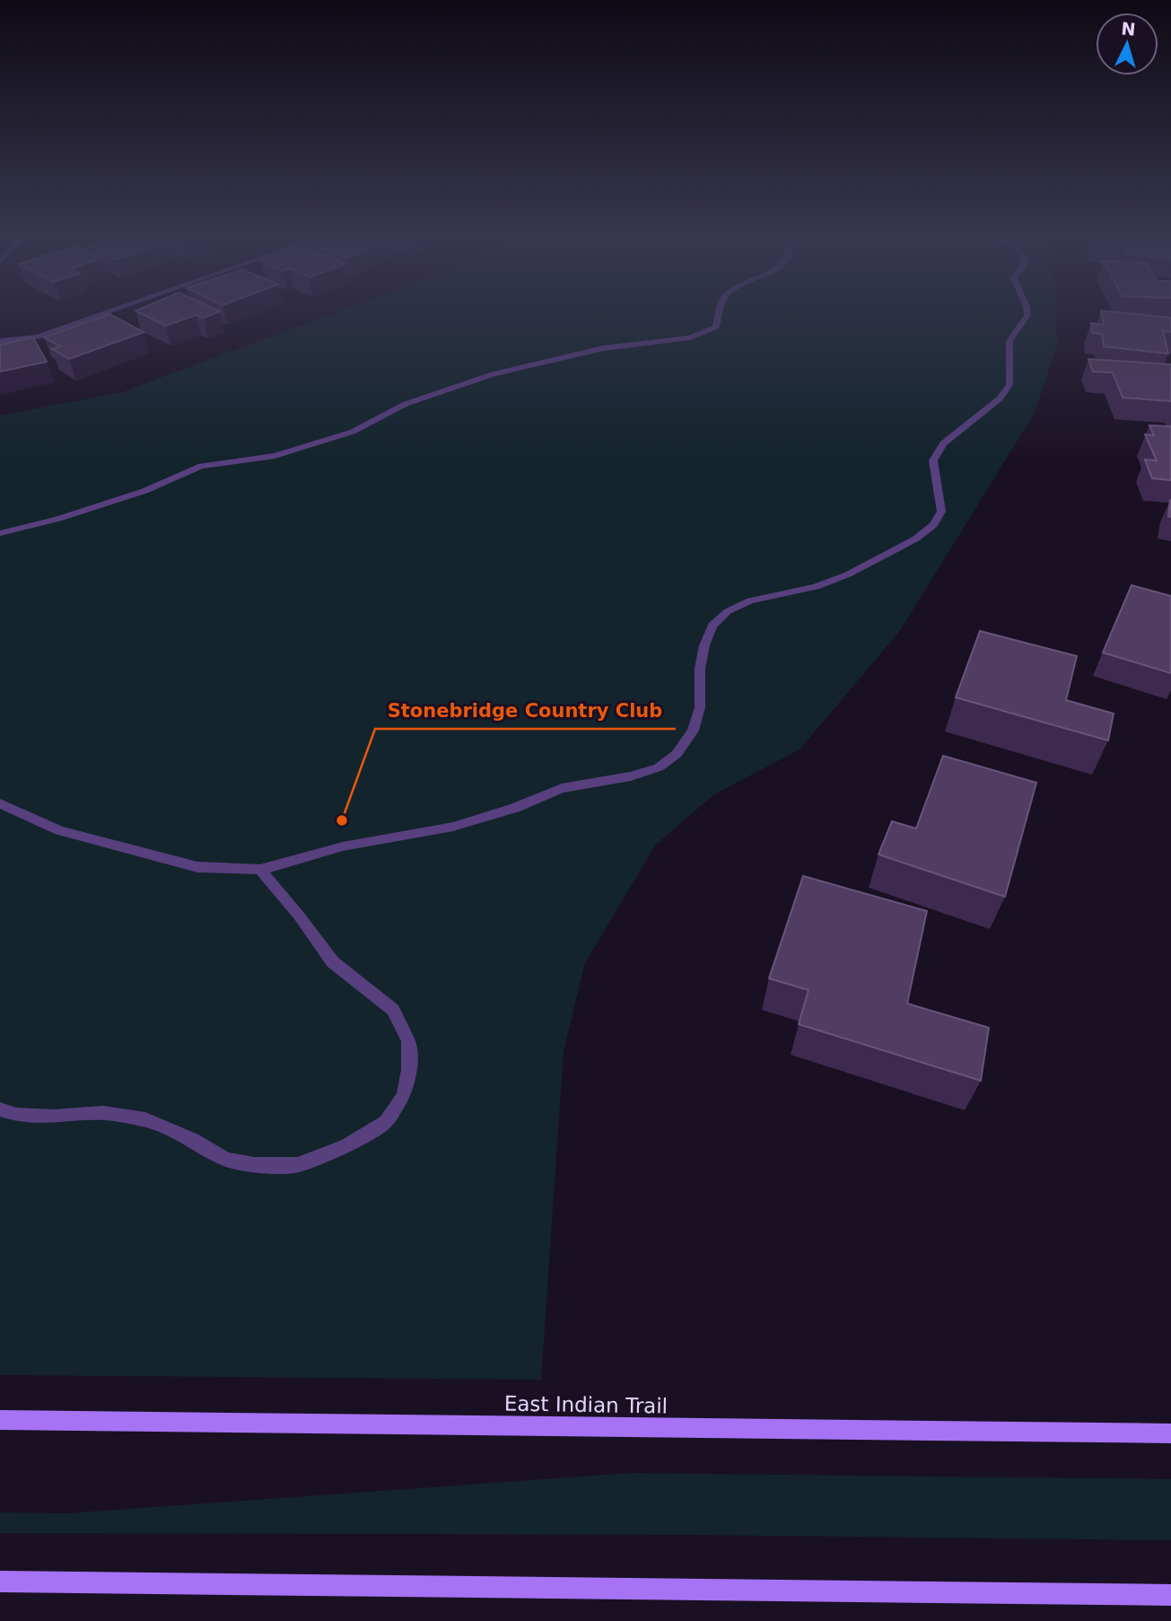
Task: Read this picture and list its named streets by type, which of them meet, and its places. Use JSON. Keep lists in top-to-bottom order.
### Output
{
  "streets": {
    "main road": ["East Indian Trail"]
  },
  "places": ["Stonebridge Country Club"],
  "north": "top"
}
